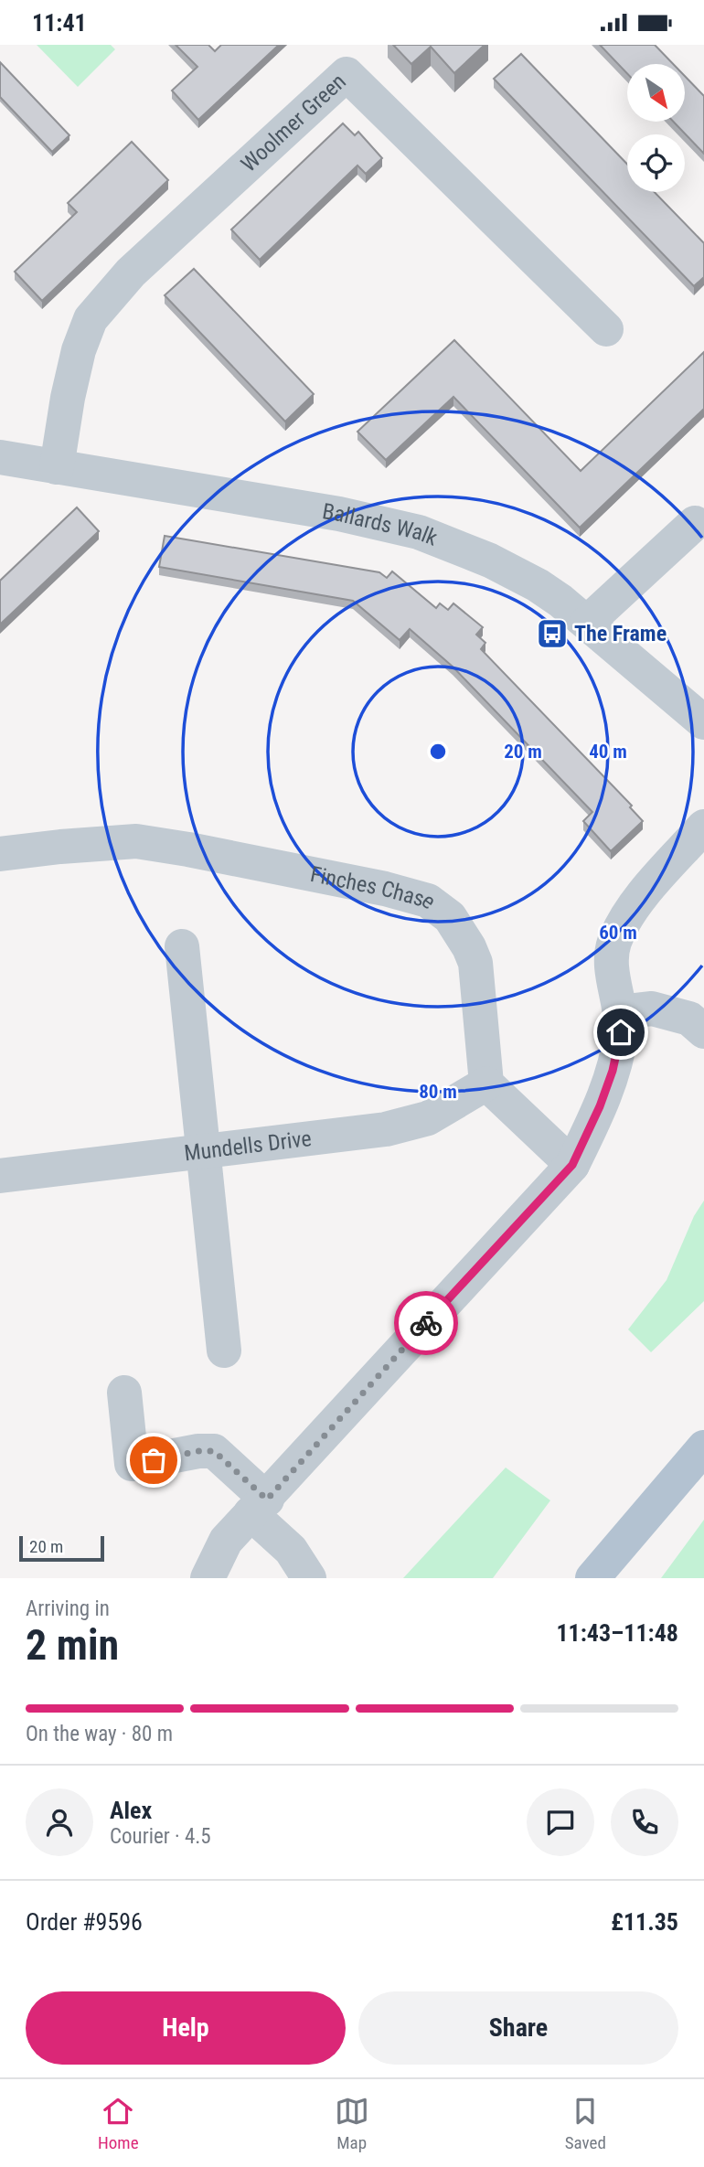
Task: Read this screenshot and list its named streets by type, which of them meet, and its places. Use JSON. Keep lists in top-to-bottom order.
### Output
{
  "streets": {
    "street": [
      "Woolmer Green",
      "Ballards Walk",
      "Finches Chase",
      "Mundells Drive"
    ]
  },
  "crossings": [
    ["Woolmer Green", "Ballards Walk"],
    ["Finches Chase", "Mundells Drive"]
  ],
  "places": {
    "bus stop": ["The Frame"]
  },
  "scale_bar": "20 m",
  "north": "bottom right",
  "page": {
    "status": "11:41",
    "scale": "20 m",
    "heading": ["2 min", "Arriving in", "11:43–11:48"],
    "panel": [
      "Alex",
      "Courier · 4.5",
      "Order #9596",
      "£11.35"
    ],
    "bar": "On the way · 80 m",
    "buttons": ["Help", "Share"],
    "tabs": ["Home", "Map", "Saved"]
  },
  "rings": [
    "20 m",
    "40 m",
    "60 m",
    "80 m"
  ]
}
